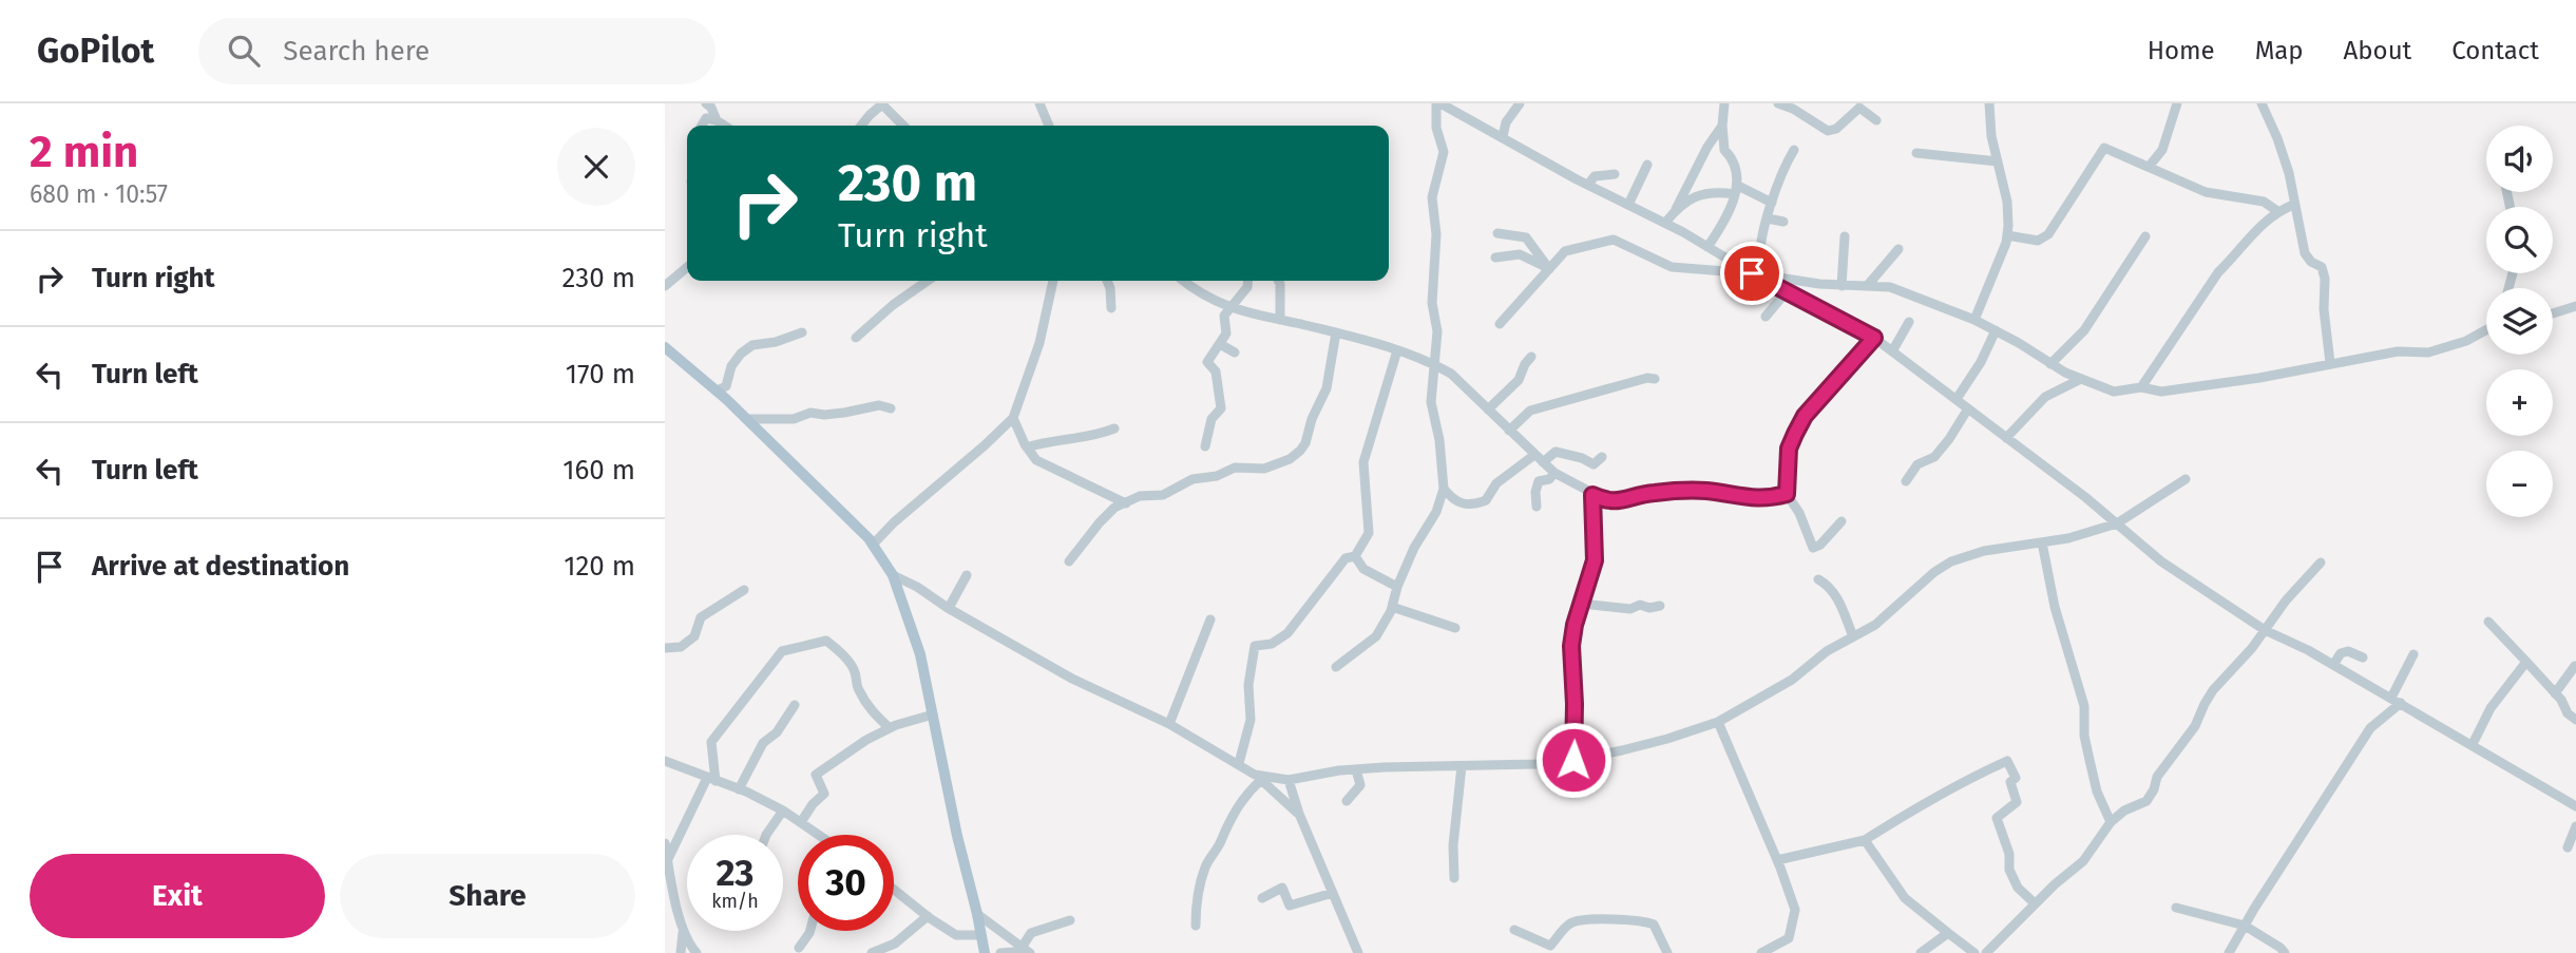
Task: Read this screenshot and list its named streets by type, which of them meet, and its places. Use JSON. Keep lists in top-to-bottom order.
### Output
{
  "page": {
    "header": "GoPilot",
    "search": "Search here",
    "nav": [
      "Home",
      "Map",
      "About",
      "Contact"
    ],
    "heading": ["2 min", "680 m · 10:57"],
    "map_buttons": ["+", "−"],
    "turn": ["230 m", "Turn right"],
    "list": [
      {
        "name": "Turn right",
        "value": "230 m"
      },
      {
        "name": "Turn left",
        "value": "170 m"
      },
      {
        "name": "Turn left",
        "value": "160 m"
      },
      {
        "name": "Arrive at destination",
        "value": "120 m"
      }
    ],
    "speed": "23 km/h",
    "limit": "30",
    "buttons": ["Exit", "Share"]
  }
}
